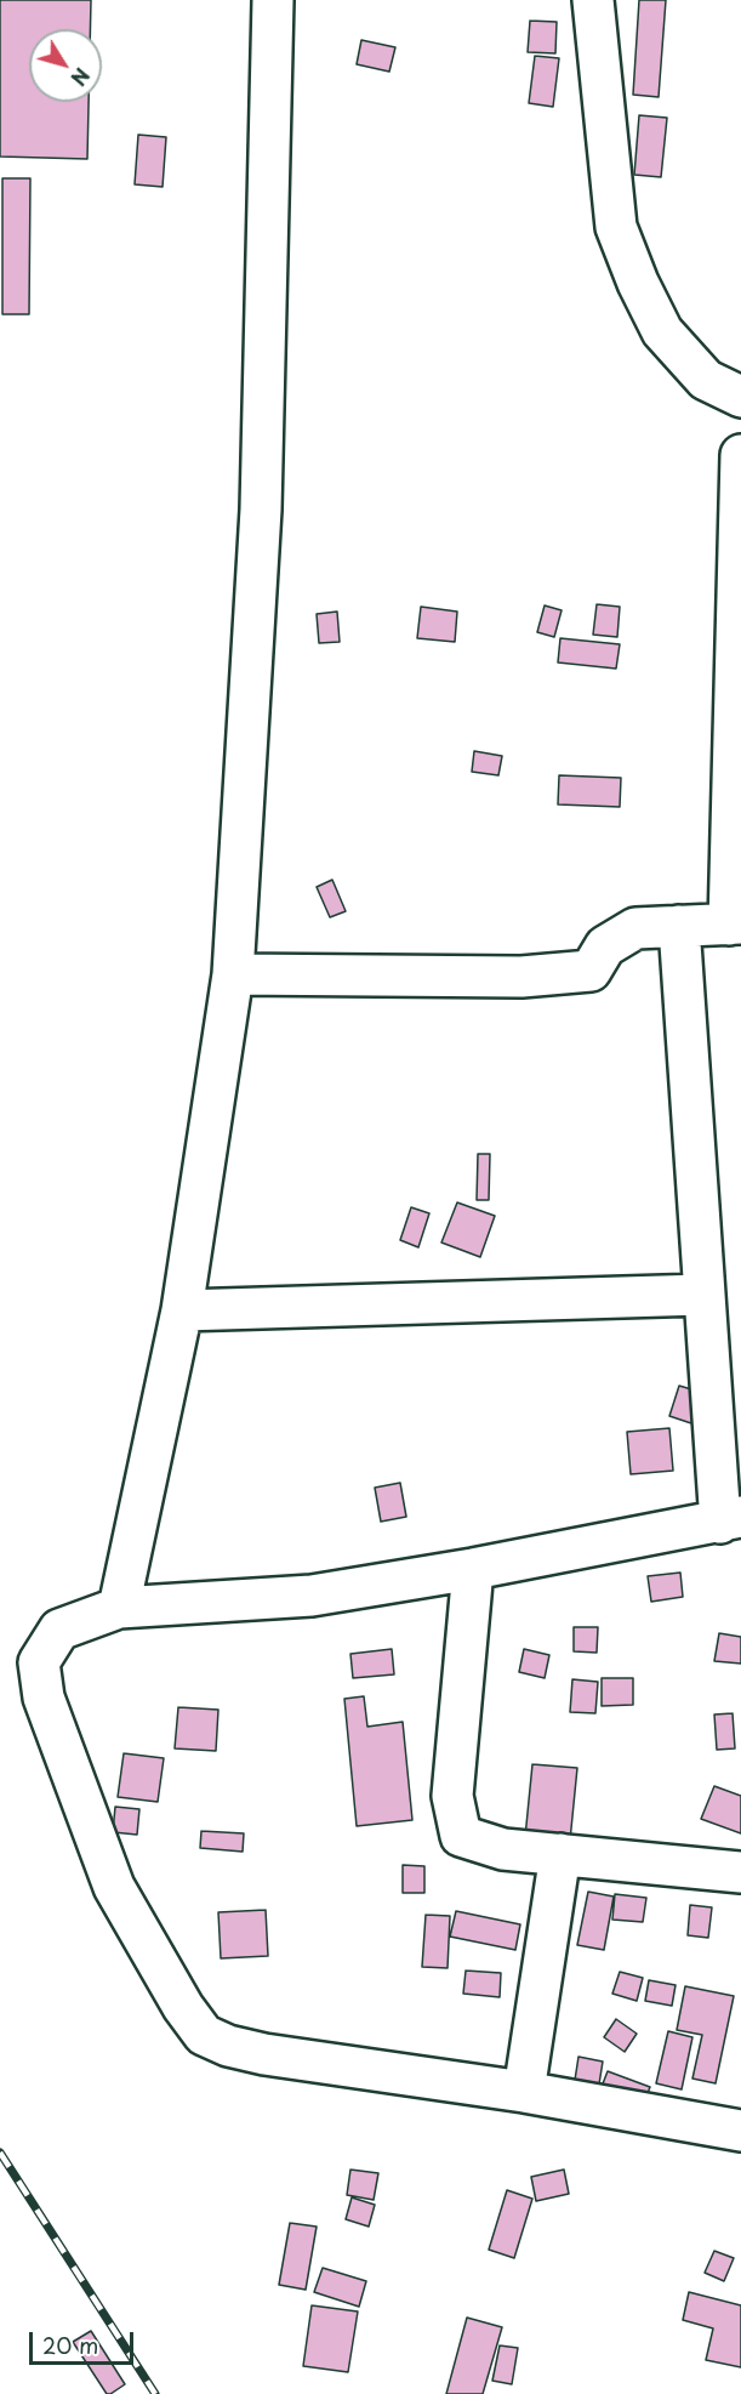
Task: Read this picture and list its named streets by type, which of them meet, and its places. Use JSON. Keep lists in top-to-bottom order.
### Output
{
  "scale_bar": "20 m",
  "north": "bottom right"
}
